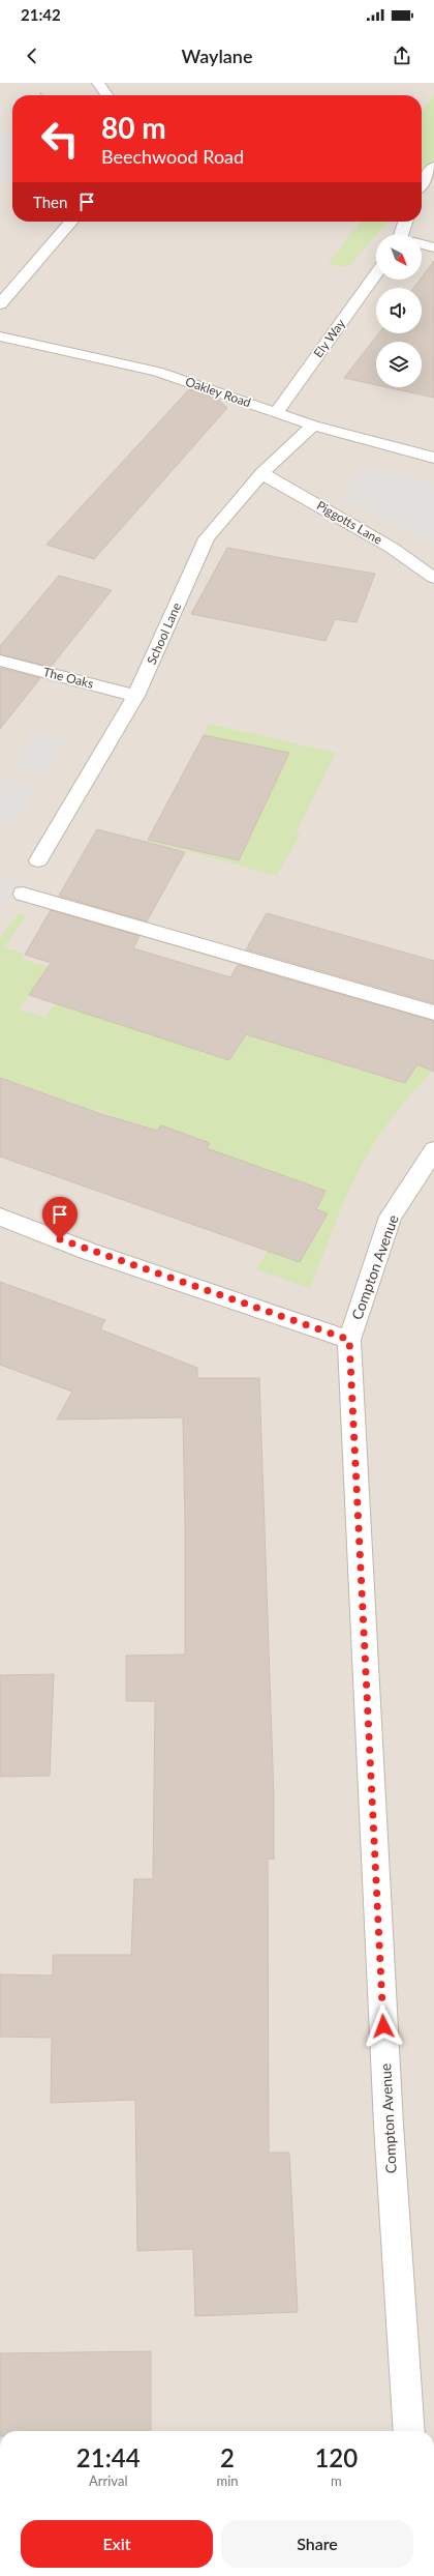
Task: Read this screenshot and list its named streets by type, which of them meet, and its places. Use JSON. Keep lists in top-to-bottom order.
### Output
{
  "streets": {
    "street": [
      "Ely Way",
      "Oakley Road",
      "Piggotts Lane",
      "School Lane",
      "The Oaks",
      "Compton Avenue"
    ]
  },
  "crossings": [
    ["Ely Way", "Oakley Road"],
    ["Oakley Road", "School Lane"],
    ["Piggotts Lane", "School Lane"],
    ["School Lane", "The Oaks"]
  ],
  "north": "bottom right",
  "page": {
    "status": "21:42",
    "header": "Waylane",
    "turn": ["80 m", "Beechwood Road"],
    "then": "Then",
    "eta": [
      "21:44",
      "Arrival",
      "2",
      "min",
      "120",
      "m"
    ],
    "buttons": ["Exit", "Share"]
  }
}
